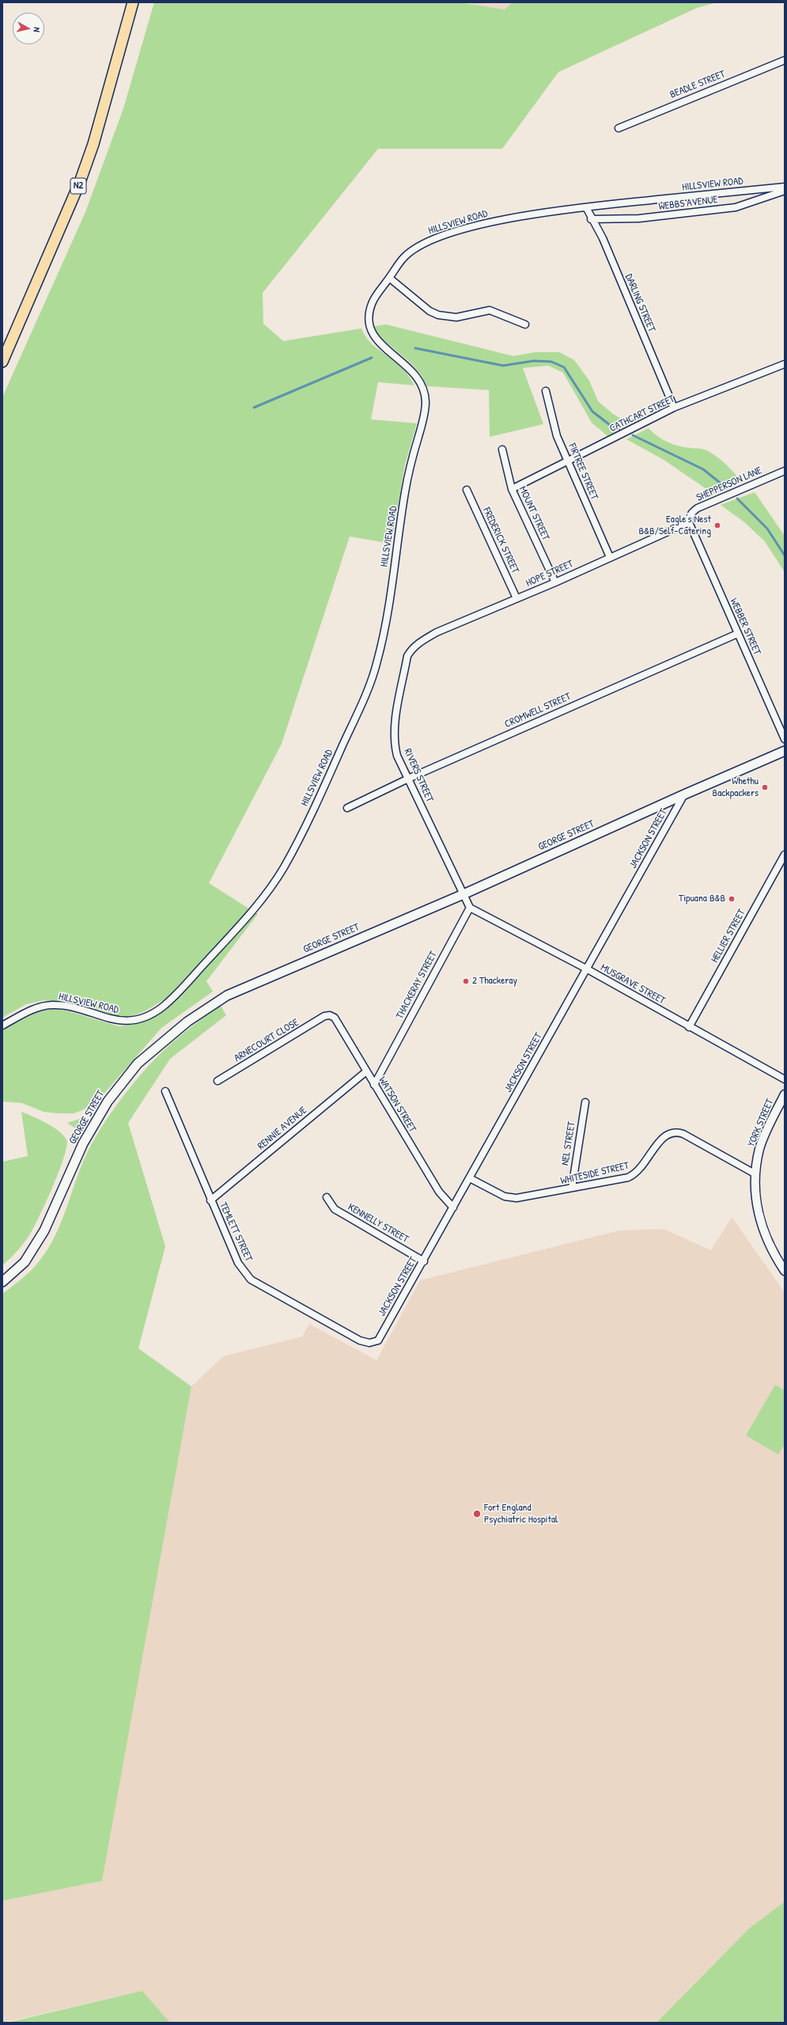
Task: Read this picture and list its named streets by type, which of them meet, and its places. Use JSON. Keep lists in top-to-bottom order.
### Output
{
  "streets": {
    "highway": ["N2"],
    "main road": ["GEORGE STREET"],
    "street": [
      "BEADLE STREET",
      "HILLSVIEW ROAD",
      "WEBBS AVENUE",
      "DARLING STREET",
      "CATHCART STREET",
      "FIRTREE STREET",
      "SHEPPERSON LANE",
      "MOUNT STREET",
      "FREDERICK STREET",
      "HOPE STREET",
      "WEBBER STREET",
      "CROMWELL STREET",
      "RIVERS STREET",
      "JACKSON STREET",
      "HELLIER STREET",
      "MUSGRAVE STREET",
      "THACKERAY STREET",
      "ARNECOURT CLOSE",
      "WATSON STREET",
      "YORK STREET",
      "RENNIE AVENUE",
      "NEL STREET",
      "WHITESIDE STREET",
      "KENNELLY STREET",
      "TEMLETT STREET"
    ]
  },
  "crossings": [
    ["HILLSVIEW ROAD", "DARLING STREET"],
    ["WEBBS AVENUE", "DARLING STREET"],
    ["DARLING STREET", "CATHCART STREET"],
    ["CATHCART STREET", "FIRTREE STREET"],
    ["CATHCART STREET", "MOUNT STREET"],
    ["FIRTREE STREET", "HOPE STREET"],
    ["SHEPPERSON LANE", "HOPE STREET"],
    ["SHEPPERSON LANE", "WEBBER STREET"],
    ["MOUNT STREET", "HOPE STREET"],
    ["FREDERICK STREET", "HOPE STREET"],
    ["HOPE STREET", "WEBBER STREET"],
    ["HOPE STREET", "RIVERS STREET"],
    ["WEBBER STREET", "CROMWELL STREET"],
    ["CROMWELL STREET", "RIVERS STREET"],
    ["RIVERS STREET", "GEORGE STREET"],
    ["GEORGE STREET", "JACKSON STREET"],
    ["JACKSON STREET", "MUSGRAVE STREET"],
    ["JACKSON STREET", "WATSON STREET"],
    ["JACKSON STREET", "WHITESIDE STREET"],
    ["JACKSON STREET", "KENNELLY STREET"],
    ["JACKSON STREET", "TEMLETT STREET"],
    ["HELLIER STREET", "MUSGRAVE STREET"],
    ["MUSGRAVE STREET", "THACKERAY STREET"],
    ["THACKERAY STREET", "WATSON STREET"],
    ["ARNECOURT CLOSE", "WATSON STREET"],
    ["WATSON STREET", "RENNIE AVENUE"],
    ["YORK STREET", "WHITESIDE STREET"],
    ["RENNIE AVENUE", "TEMLETT STREET"],
    ["NEL STREET", "WHITESIDE STREET"]
  ],
  "places": [
    "Eagle's Nest B&B/Self-Catering",
    "Whethu Backpackers",
    "Tipuana B&B",
    "2 Thackeray",
    "Fort England Psychiatric Hospital"
  ],
  "north": "right"
}
